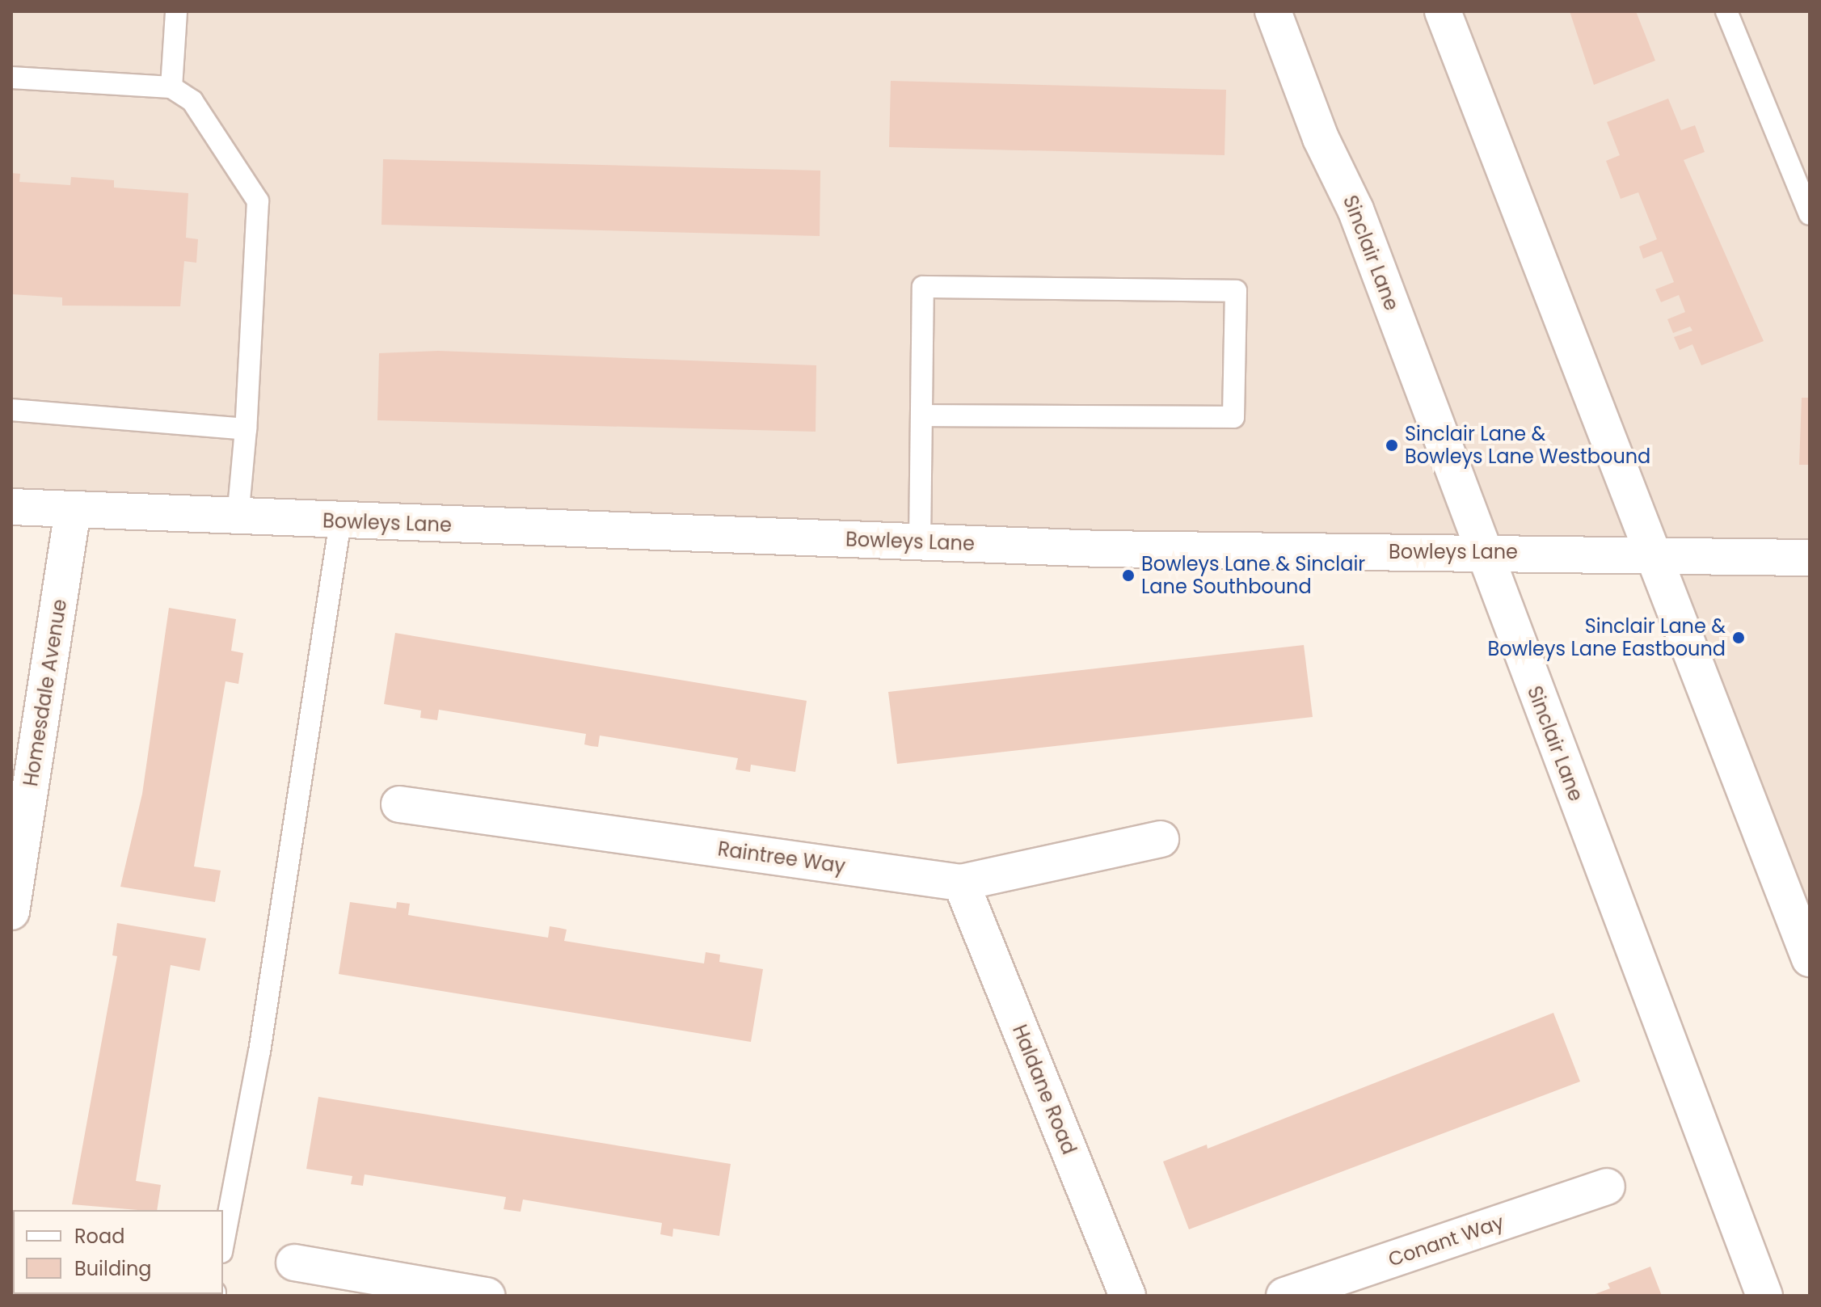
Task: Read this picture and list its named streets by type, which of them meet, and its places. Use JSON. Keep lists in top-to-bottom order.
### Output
{
  "streets": {
    "street": [
      "Sinclair Lane",
      "Bowleys Lane",
      "Homesdale Avenue",
      "Raintree Way",
      "Haldane Road",
      "Conant Way"
    ]
  },
  "crossings": [
    ["Sinclair Lane", "Bowleys Lane"],
    ["Bowleys Lane", "Homesdale Avenue"],
    ["Raintree Way", "Haldane Road"]
  ],
  "places": ["Sinclair Lane & Bowleys Lane Westbound", "Bowleys Lane & Sinclair Lane Southbound", "Sinclair Lane & Bowleys Lane Eastbound"],
  "legend": ["Road", "Building"]
}
